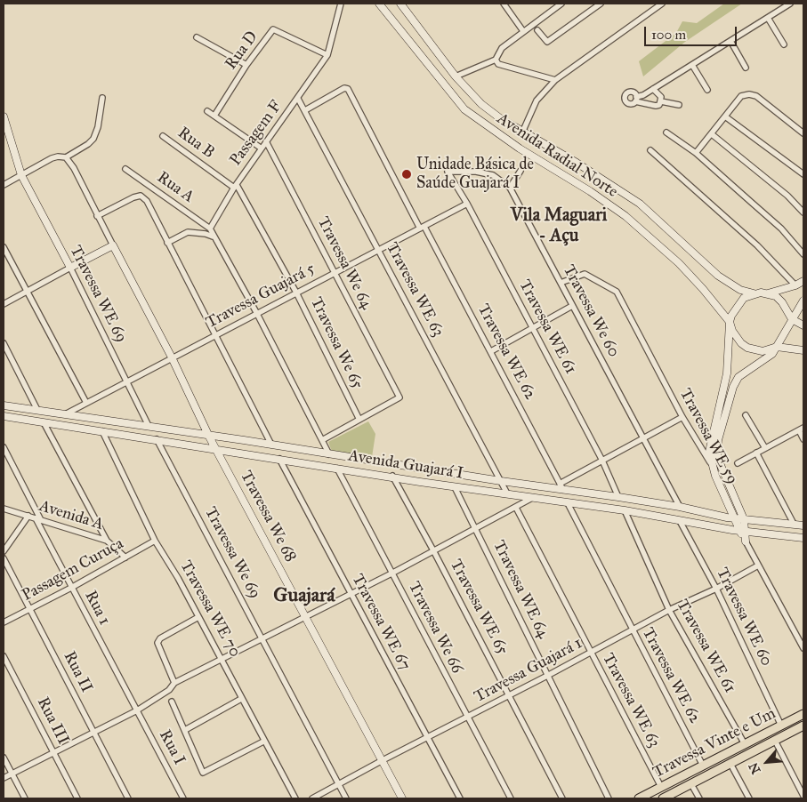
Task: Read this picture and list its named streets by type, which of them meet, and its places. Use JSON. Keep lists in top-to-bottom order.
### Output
{
  "streets": {
    "main road": [
      "Avenida Radial Norte",
      "Travessa WE 69",
      "Travessa WE 59",
      "Avenida Guajará I",
      "Travessa We 68",
      "Travessa Vinte e Um"
    ],
    "street": [
      "Rua D",
      "Passagem F",
      "Rua B",
      "Rua A",
      "Travessa We 64",
      "Travessa WE 63",
      "Travessa Guajará 5",
      "Travessa We 60",
      "Travessa WE 61",
      "Travessa We 65",
      "Travessa WE 62",
      "Avenida A",
      "Travessa We 69",
      "Passagem Curuça",
      "Travessa WE 64",
      "Travessa WE 65",
      "Rua 1",
      "Travessa WE 70",
      "Travessa WE 60",
      "Travessa WE 67",
      "Travessa We 66",
      "Travessa Guajará 1",
      "Rua II",
      "Rua III",
      "Rua I"
    ]
  },
  "crossings": [
    ["Rua D", "Passagem F"],
    ["Passagem F", "Rua B"],
    ["Passagem F", "Rua A"],
    ["Passagem F", "Travessa We 64"],
    ["Passagem F", "Travessa WE 63"],
    ["Passagem F", "Travessa We 65"],
    ["Rua B", "Travessa We 65"],
    ["Travessa We 64", "Travessa Guajará 5"],
    ["Travessa We 64", "Travessa We 65"],
    ["Travessa WE 63", "Travessa Guajará 5"],
    ["Travessa WE 63", "Travessa WE 62"],
    ["Travessa WE 63", "Avenida Guajará I"],
    ["Travessa WE 63", "Travessa Guajará 1"],
    ["Travessa WE 63", "Travessa Vinte e Um"],
    ["Travessa WE 69", "Travessa Guajará 5"],
    ["Travessa WE 69", "Avenida Guajará I"],
    ["Travessa Guajará 5", "Travessa WE 61"],
    ["Travessa Guajará 5", "Travessa We 65"],
    ["Travessa Guajará 5", "Travessa WE 62"],
    ["Travessa Guajará 5", "Avenida Guajará I"],
    ["Travessa Guajará 5", "Travessa We 68"],
    ["Travessa We 60", "Travessa WE 61"],
    ["Travessa We 60", "Travessa WE 59"],
    ["Travessa We 60", "Avenida Guajará I"],
    ["Travessa WE 61", "Avenida Guajará I"],
    ["Travessa WE 61", "Travessa Guajará 1"],
    ["Travessa WE 61", "Travessa Vinte e Um"],
    ["Travessa WE 62", "Avenida Guajará I"],
    ["Travessa WE 62", "Travessa Guajará 1"],
    ["Travessa WE 62", "Travessa Vinte e Um"],
    ["Travessa WE 59", "Avenida Guajará I"],
    ["Avenida Guajará I", "Travessa We 68"],
    ["Avenida Guajará I", "Travessa We 69"],
    ["Avenida Guajará I", "Travessa WE 64"],
    ["Avenida Guajará I", "Travessa WE 65"],
    ["Avenida Guajará I", "Travessa WE 70"],
    ["Avenida Guajará I", "Travessa WE 60"],
    ["Avenida Guajará I", "Travessa WE 67"],
    ["Avenida Guajará I", "Travessa We 66"],
    ["Avenida A", "Passagem Curuça"],
    ["Avenida A", "Rua 1"],
    ["Travessa We 68", "Travessa Guajará 1"],
    ["Travessa We 69", "Travessa Guajará 1"],
    ["Passagem Curuça", "Rua 1"],
    ["Passagem Curuça", "Travessa WE 70"],
    ["Passagem Curuça", "Rua II"],
    ["Travessa WE 64", "Travessa Guajará 1"],
    ["Travessa WE 65", "Travessa Guajará 1"],
    ["Rua 1", "Rua I"],
    ["Travessa WE 60", "Travessa Guajará 1"],
    ["Travessa WE 60", "Travessa Vinte e Um"],
    ["Travessa WE 67", "Travessa Guajará 1"],
    ["Travessa We 66", "Travessa Guajará 1"]
  ],
  "districts": ["Vila Maguari - Açu", "Guajará"],
  "places": ["Unidade Básica de Saúde Guajará I"],
  "scale_bar": "100 m",
  "north": "bottom left"
}
